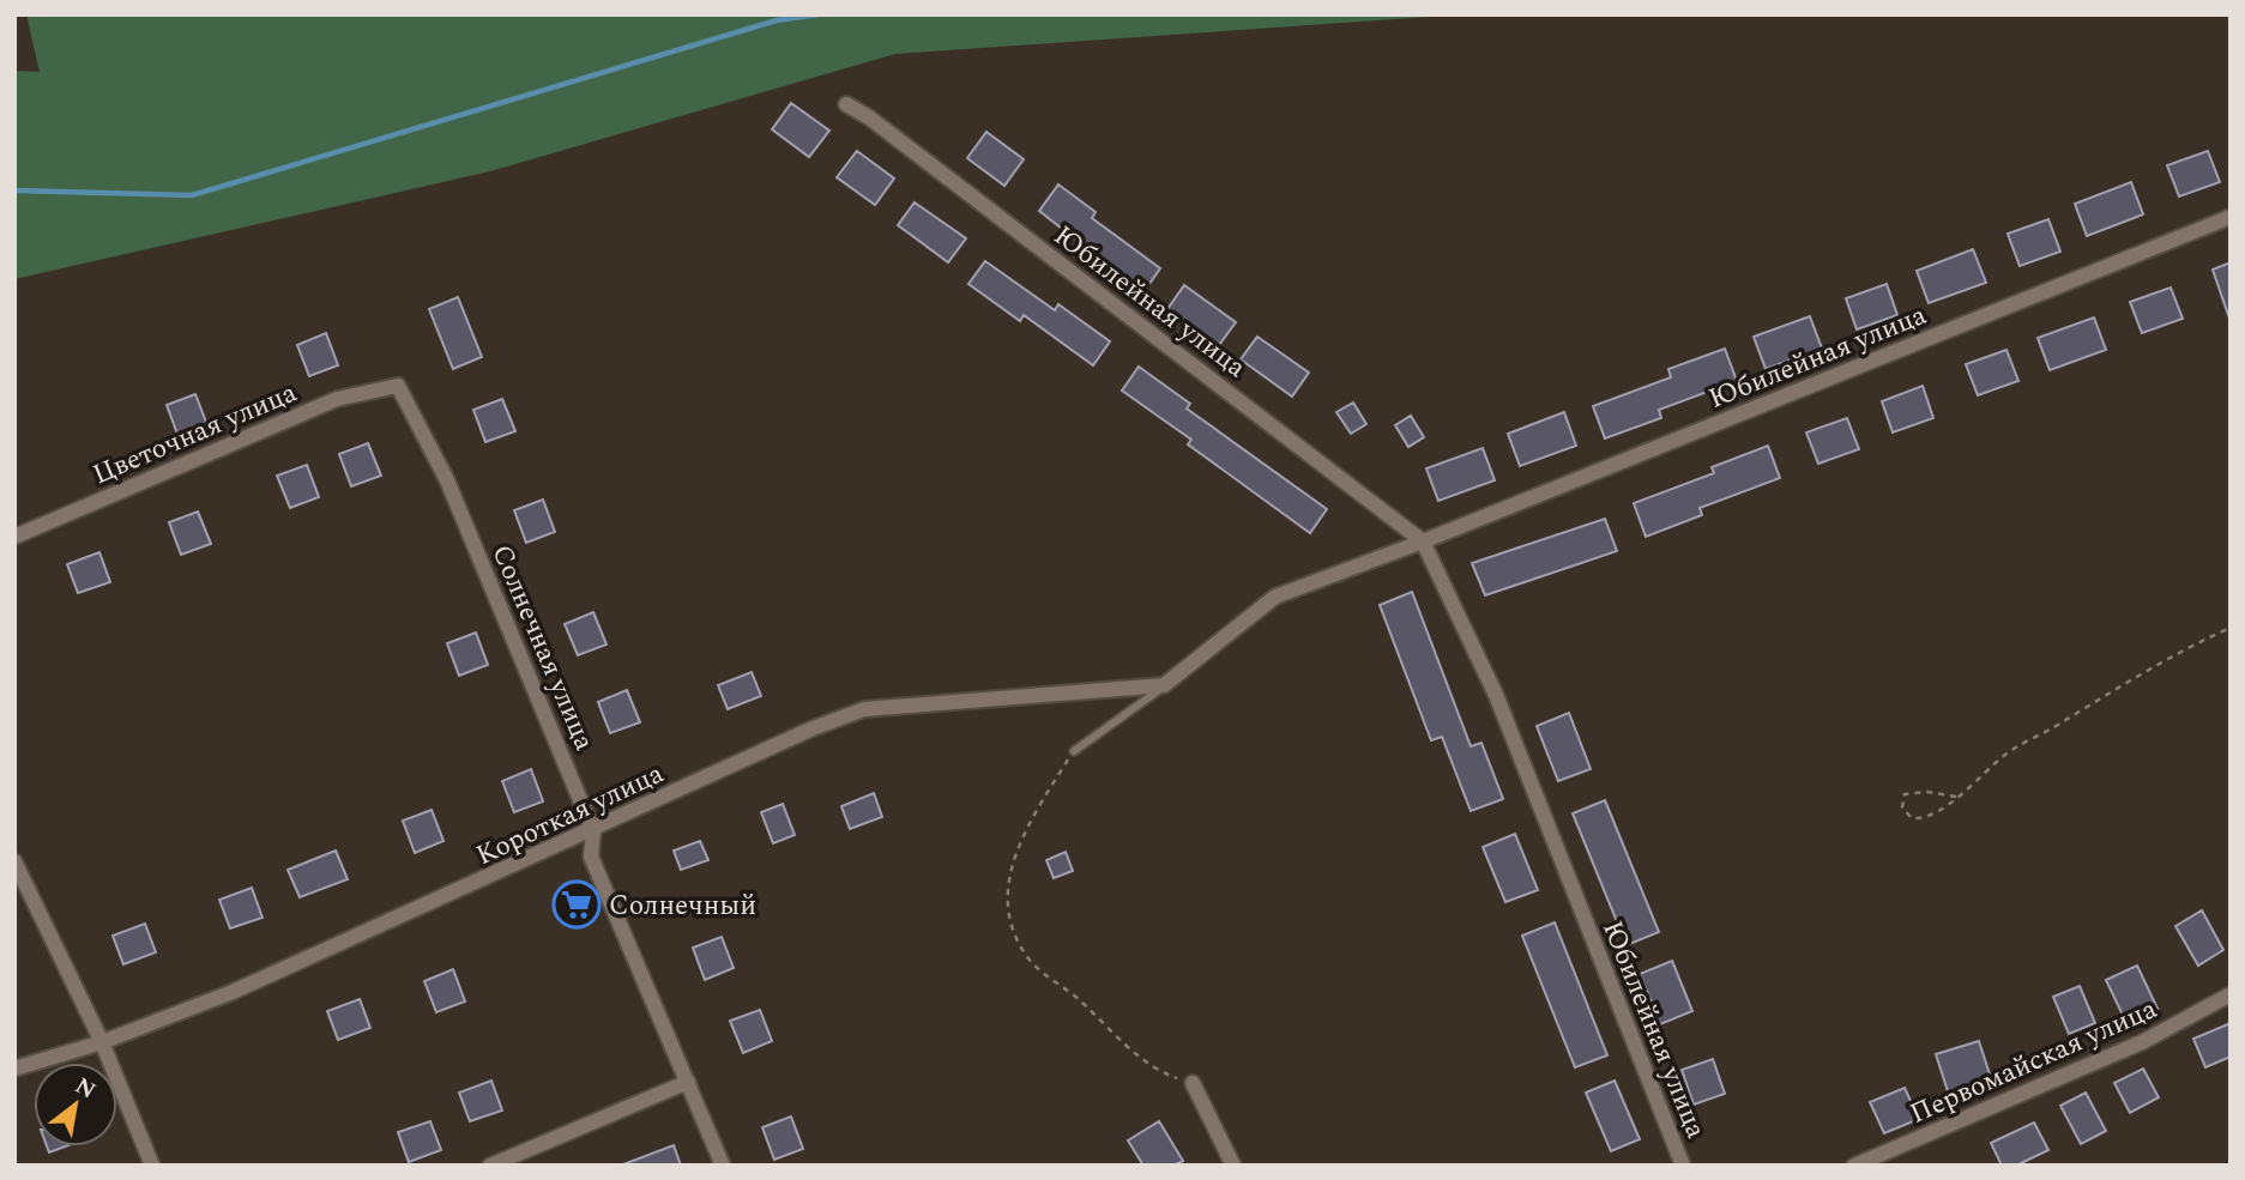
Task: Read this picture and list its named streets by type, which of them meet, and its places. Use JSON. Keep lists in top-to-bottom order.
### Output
{
  "streets": {
    "street": [
      "Юбилейная улица",
      "Цветочная улица",
      "Солнечная улица",
      "Короткая улица",
      "Первомайская улица"
    ]
  },
  "crossings": [
    ["Юбилейная улица", "Короткая улица"],
    ["Цветочная улица", "Солнечная улица"],
    ["Солнечная улица", "Короткая улица"]
  ],
  "places": {
    "supermarket": ["Солнечный"]
  },
  "north": "top right"
}
